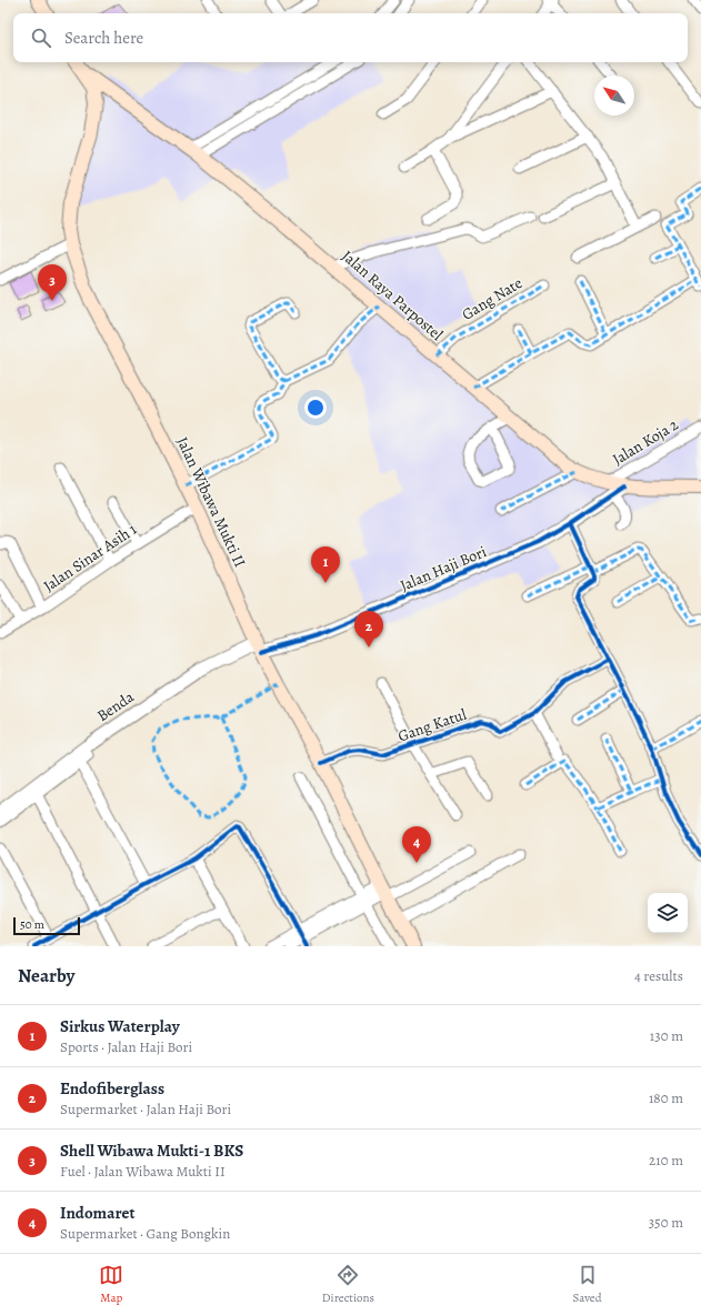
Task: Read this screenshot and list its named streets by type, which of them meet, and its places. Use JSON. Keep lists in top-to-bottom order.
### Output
{
  "streets": {
    "main road": ["Jalan Raya Parpostel", "Jalan Wibawa Mukti II"],
    "street": [
      "Gang Nate",
      "Jalan Koja 2",
      "Jalan Sinar Asih 1",
      "Jalan Haji Bori",
      "Benda",
      "Gang Katul"
    ]
  },
  "crossings": [
    ["Jalan Raya Parpostel", "Gang Nate"],
    ["Jalan Raya Parpostel", "Jalan Koja 2"],
    ["Jalan Raya Parpostel", "Jalan Wibawa Mukti II"],
    ["Jalan Raya Parpostel", "Jalan Haji Bori"],
    ["Jalan Koja 2", "Jalan Haji Bori"],
    ["Jalan Wibawa Mukti II", "Jalan Sinar Asih 1"],
    ["Jalan Wibawa Mukti II", "Jalan Haji Bori"],
    ["Jalan Wibawa Mukti II", "Benda"],
    ["Jalan Wibawa Mukti II", "Gang Katul"],
    ["Jalan Haji Bori", "Benda"]
  ],
  "scale_bar": "50 m",
  "north": "top left",
  "page": {
    "search": "Search here",
    "pins": [
      "3",
      "1",
      "2",
      "4"
    ],
    "scale": "50 m",
    "heading": ["Nearby", "4 results"],
    "list": [
      {
        "mark": "1",
        "name": "Sirkus Waterplay",
        "note": "Sports · Jalan Haji Bori",
        "value": "130 m"
      },
      {
        "mark": "2",
        "name": "Endofiberglass",
        "note": "Supermarket · Jalan Haji Bori",
        "value": "180 m"
      },
      {
        "mark": "3",
        "name": "Shell Wibawa Mukti-1 BKS",
        "note": "Fuel · Jalan Wibawa Mukti II",
        "value": "210 m"
      },
      {
        "mark": "4",
        "name": "Indomaret",
        "note": "Supermarket · Gang Bongkin",
        "value": "350 m"
      }
    ],
    "nav": ["Map", "Directions", "Saved"]
  }
}
